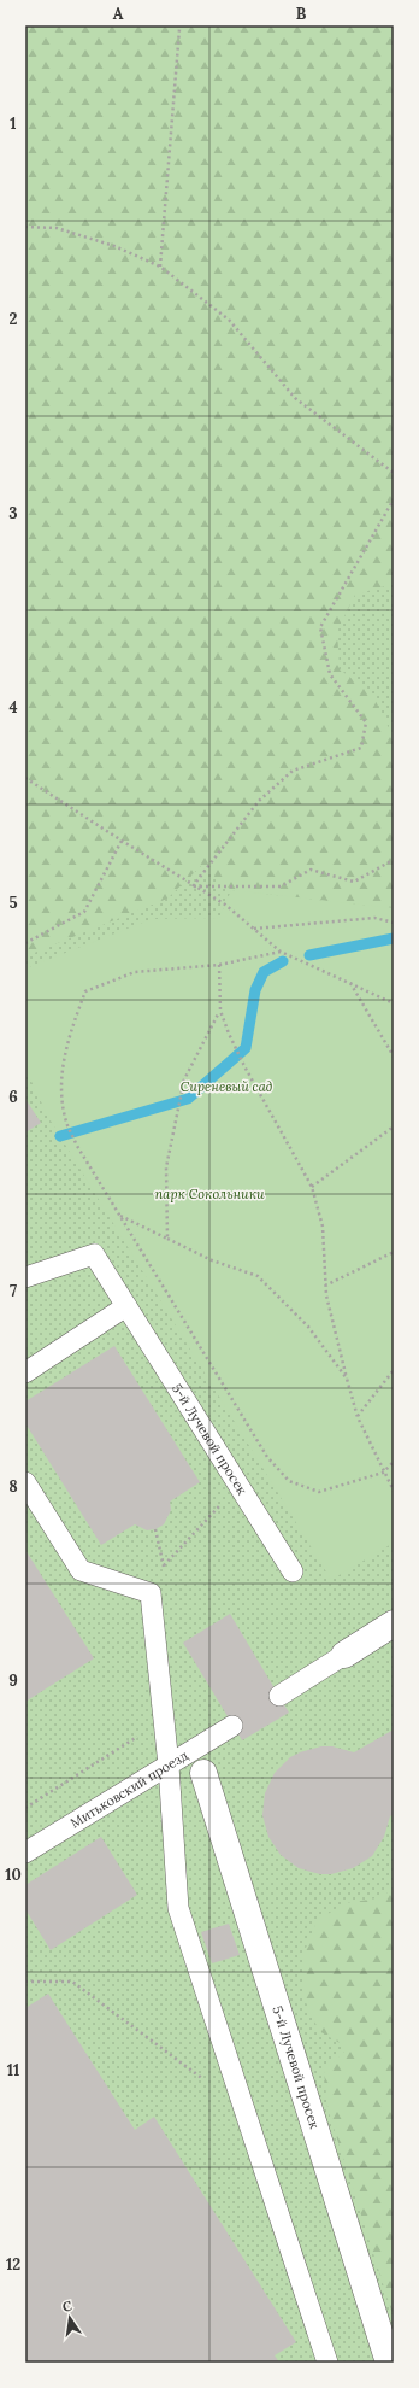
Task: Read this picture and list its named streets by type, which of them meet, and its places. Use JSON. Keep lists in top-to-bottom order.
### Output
{
  "streets": {
    "street": ["5-й Лучевой просек"],
    "lane": ["Митьковский проезд"]
  },
  "parks": ["Сиреневый сад", "парк Сокольники"],
  "north": "top",
  "grid": {
    "columns": ["A", "B"],
    "rows": [
      "1",
      "2",
      "3",
      "4",
      "5",
      "6",
      "7",
      "8",
      "9",
      "10",
      "11",
      "12"
    ]
  }
}
